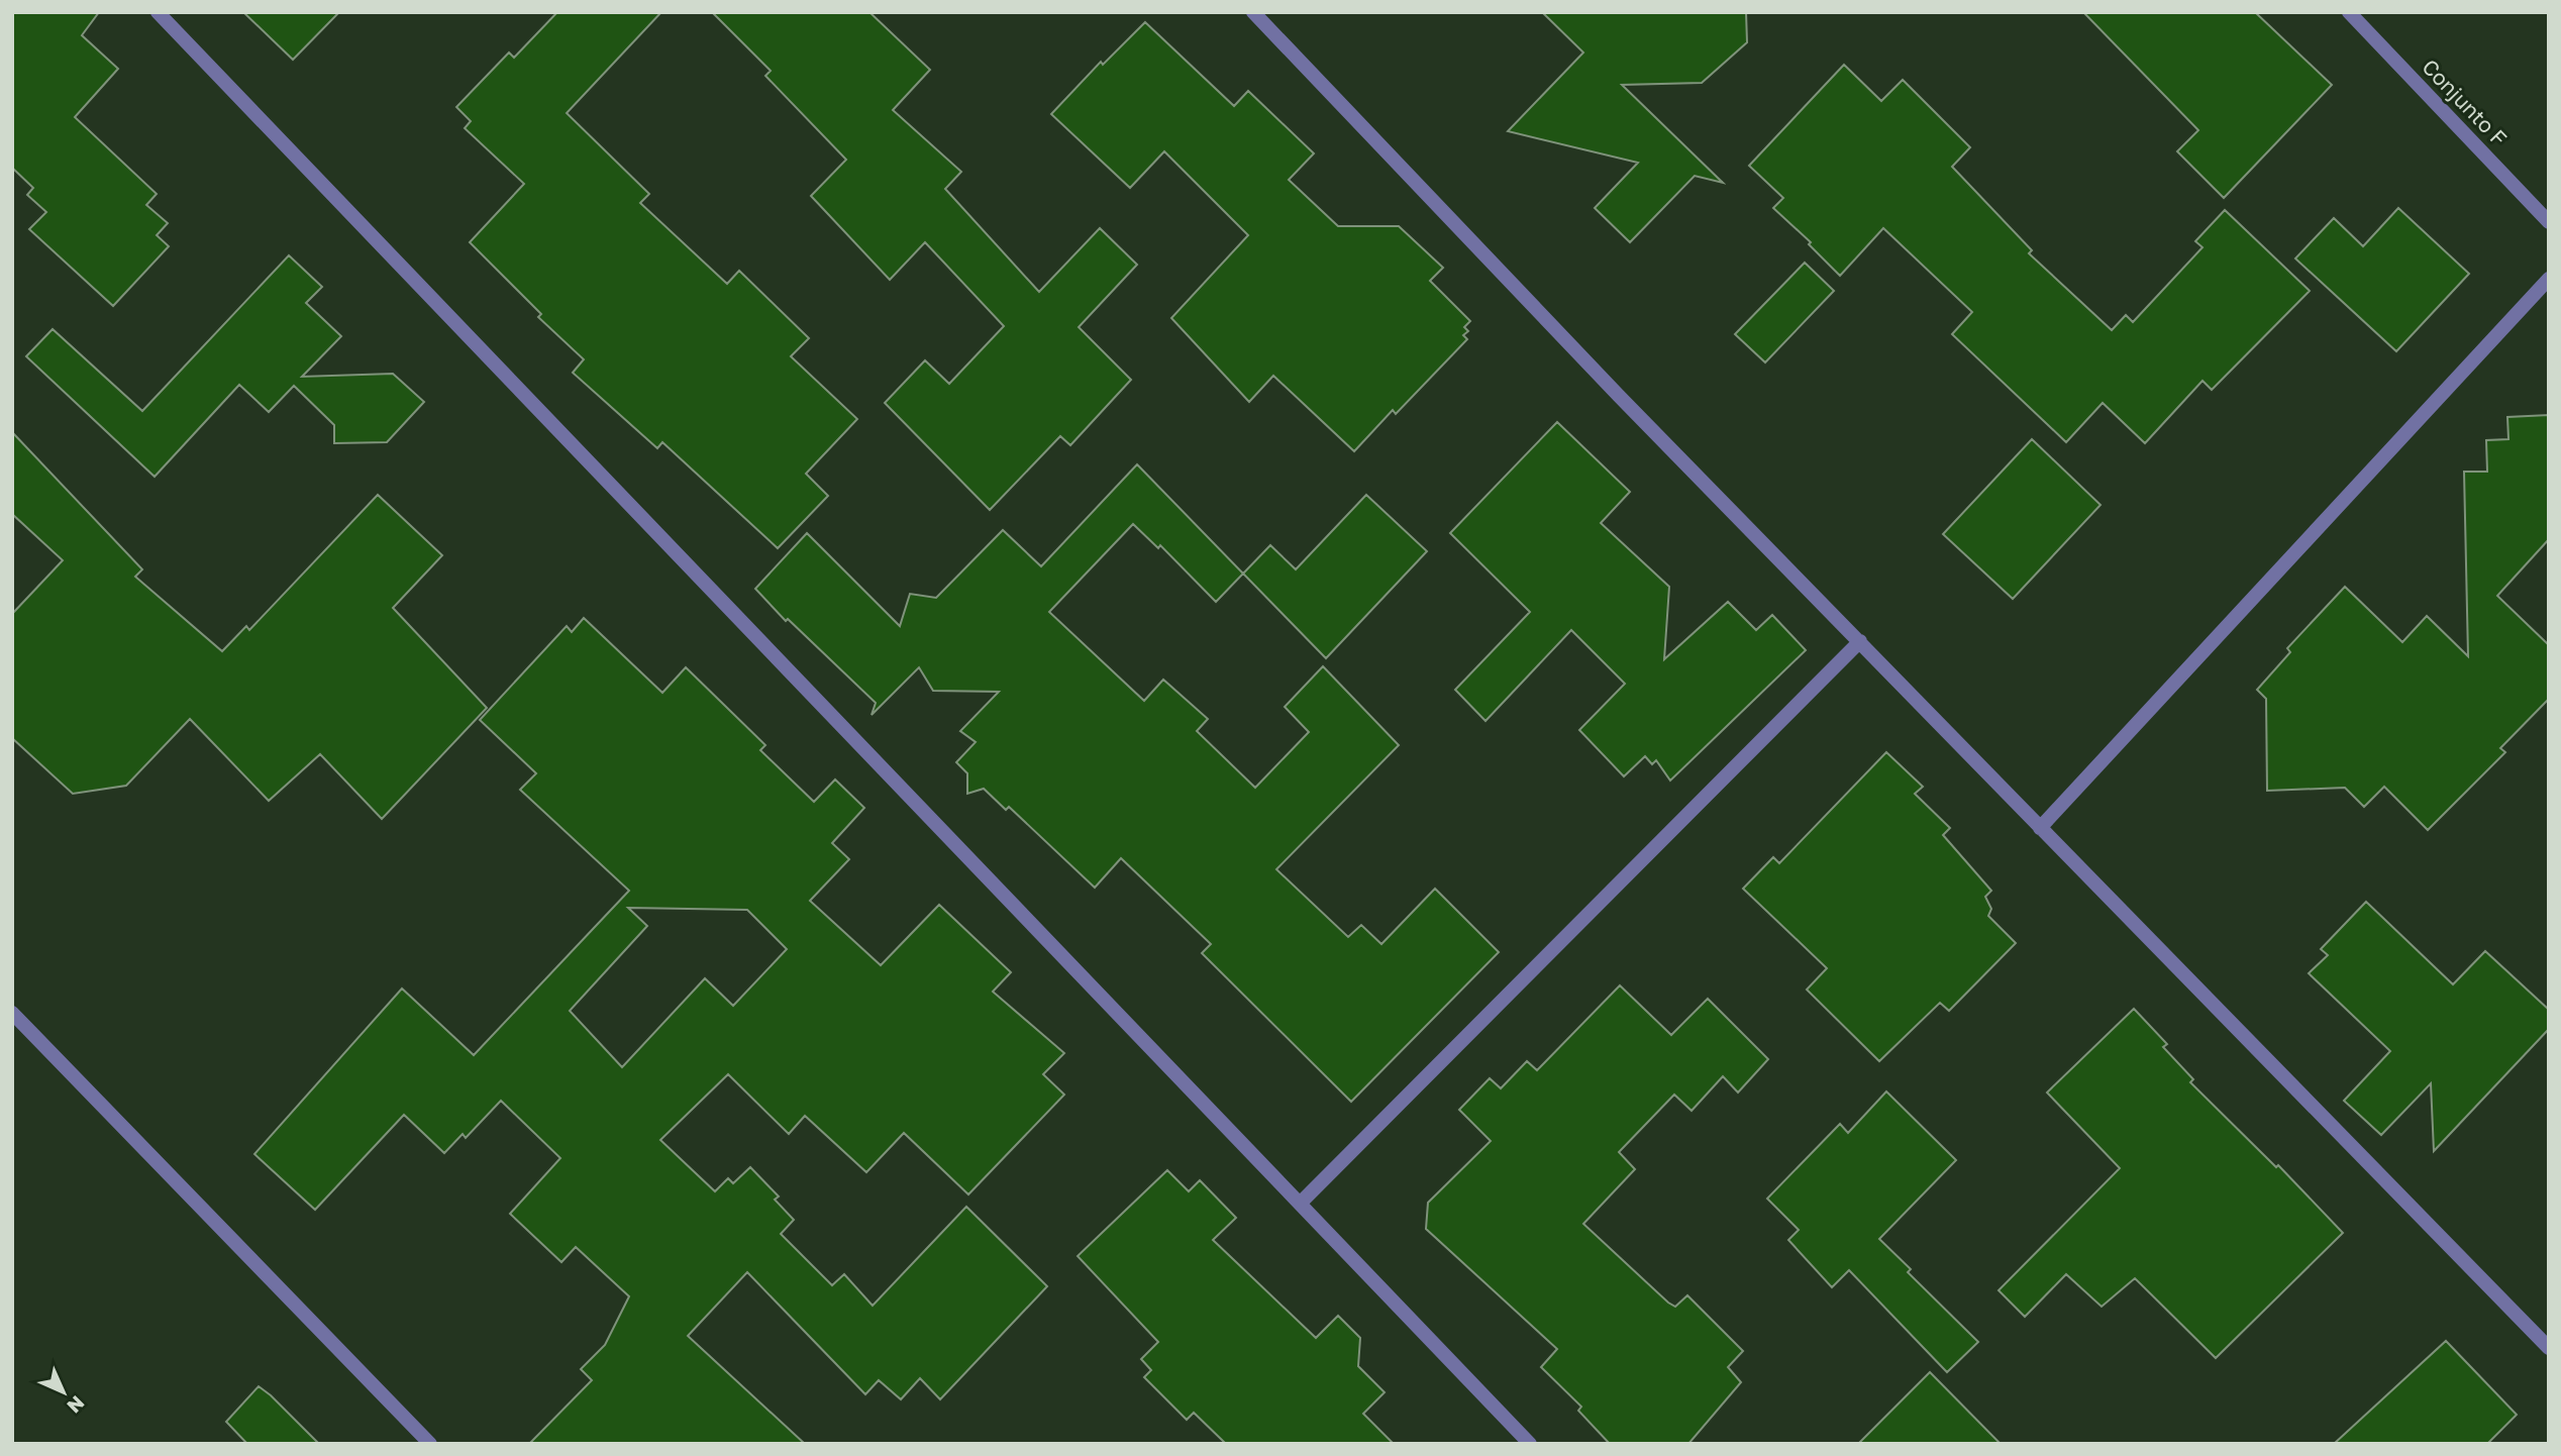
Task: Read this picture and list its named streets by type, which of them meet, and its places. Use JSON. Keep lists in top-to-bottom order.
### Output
{
  "streets": {
    "street": ["Conjunto F"]
  },
  "north": "bottom right"
}
